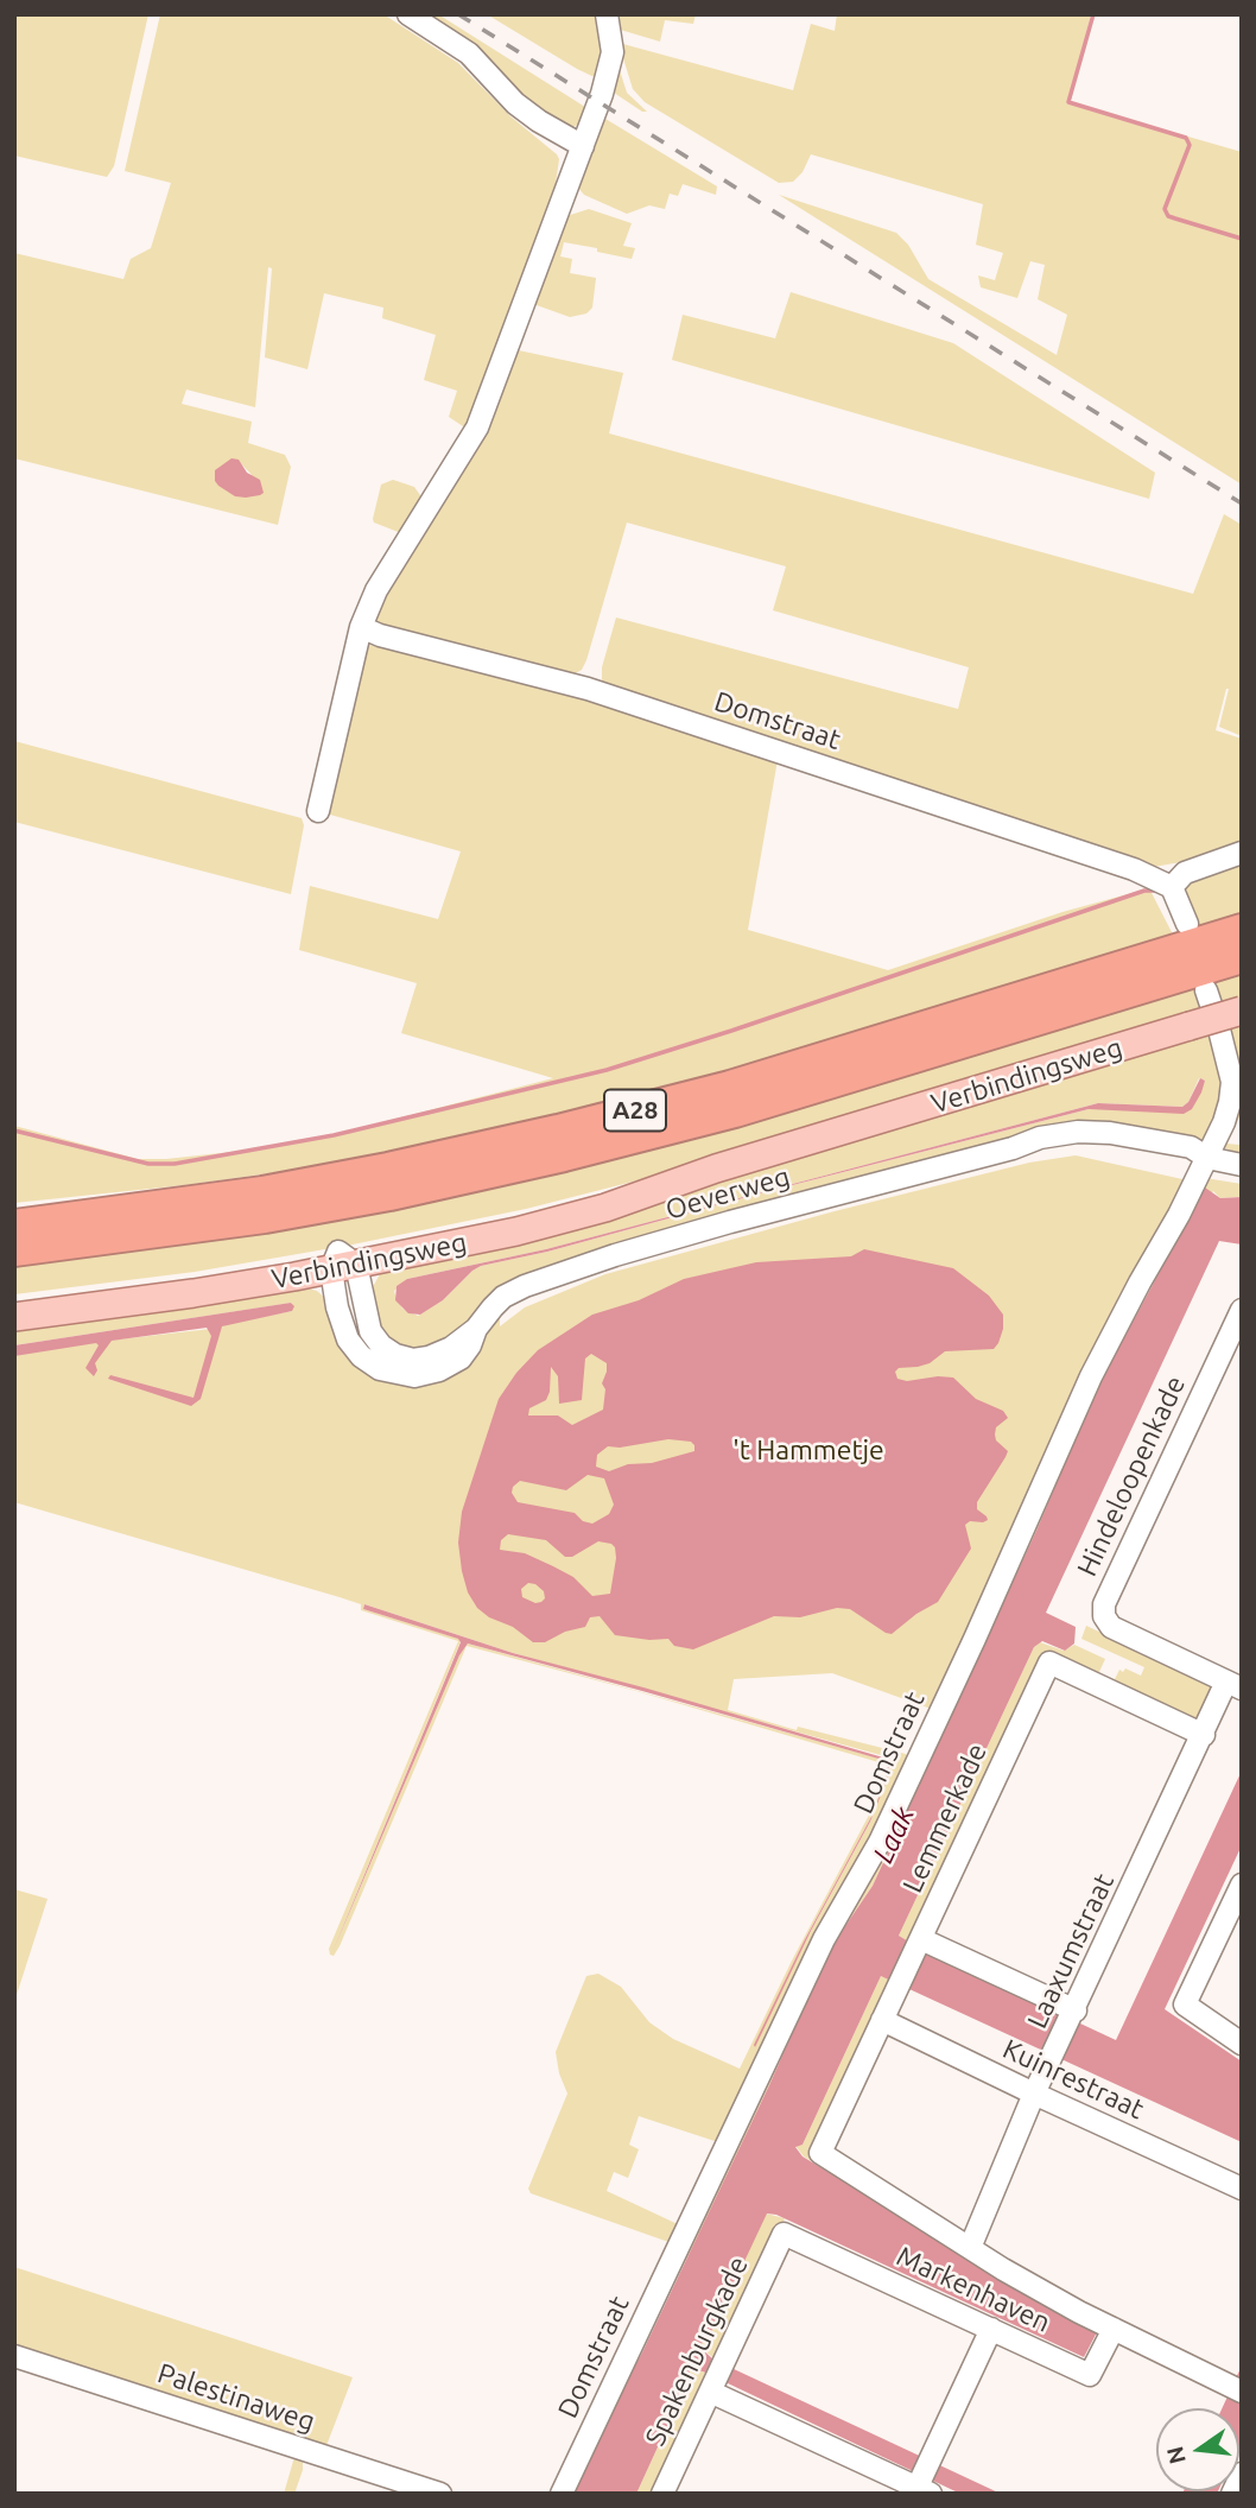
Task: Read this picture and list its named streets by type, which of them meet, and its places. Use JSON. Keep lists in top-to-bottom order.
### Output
{
  "streets": {
    "highway": ["A28"],
    "main road": ["Verbindingsweg"],
    "street": [
      "Domstraat",
      "Oeverweg",
      "Hindeloopenkade",
      "Lemmerkade",
      "Laaxumstraat",
      "Kuinrestraat",
      "Markenhaven",
      "Spakenburgkade",
      "Palestinaweg"
    ]
  },
  "crossings": [
    ["Domstraat", "Oeverweg"],
    ["Verbindingsweg", "Oeverweg"],
    ["Hindeloopenkade", "Laaxumstraat"],
    ["Lemmerkade", "Laaxumstraat"],
    ["Lemmerkade", "Kuinrestraat"],
    ["Lemmerkade", "Markenhaven"],
    ["Laaxumstraat", "Kuinrestraat"],
    ["Laaxumstraat", "Markenhaven"],
    ["Markenhaven", "Spakenburgkade"]
  ],
  "water": ["Laak"],
  "parks": ["'t Hammetje"],
  "north": "left"
}
